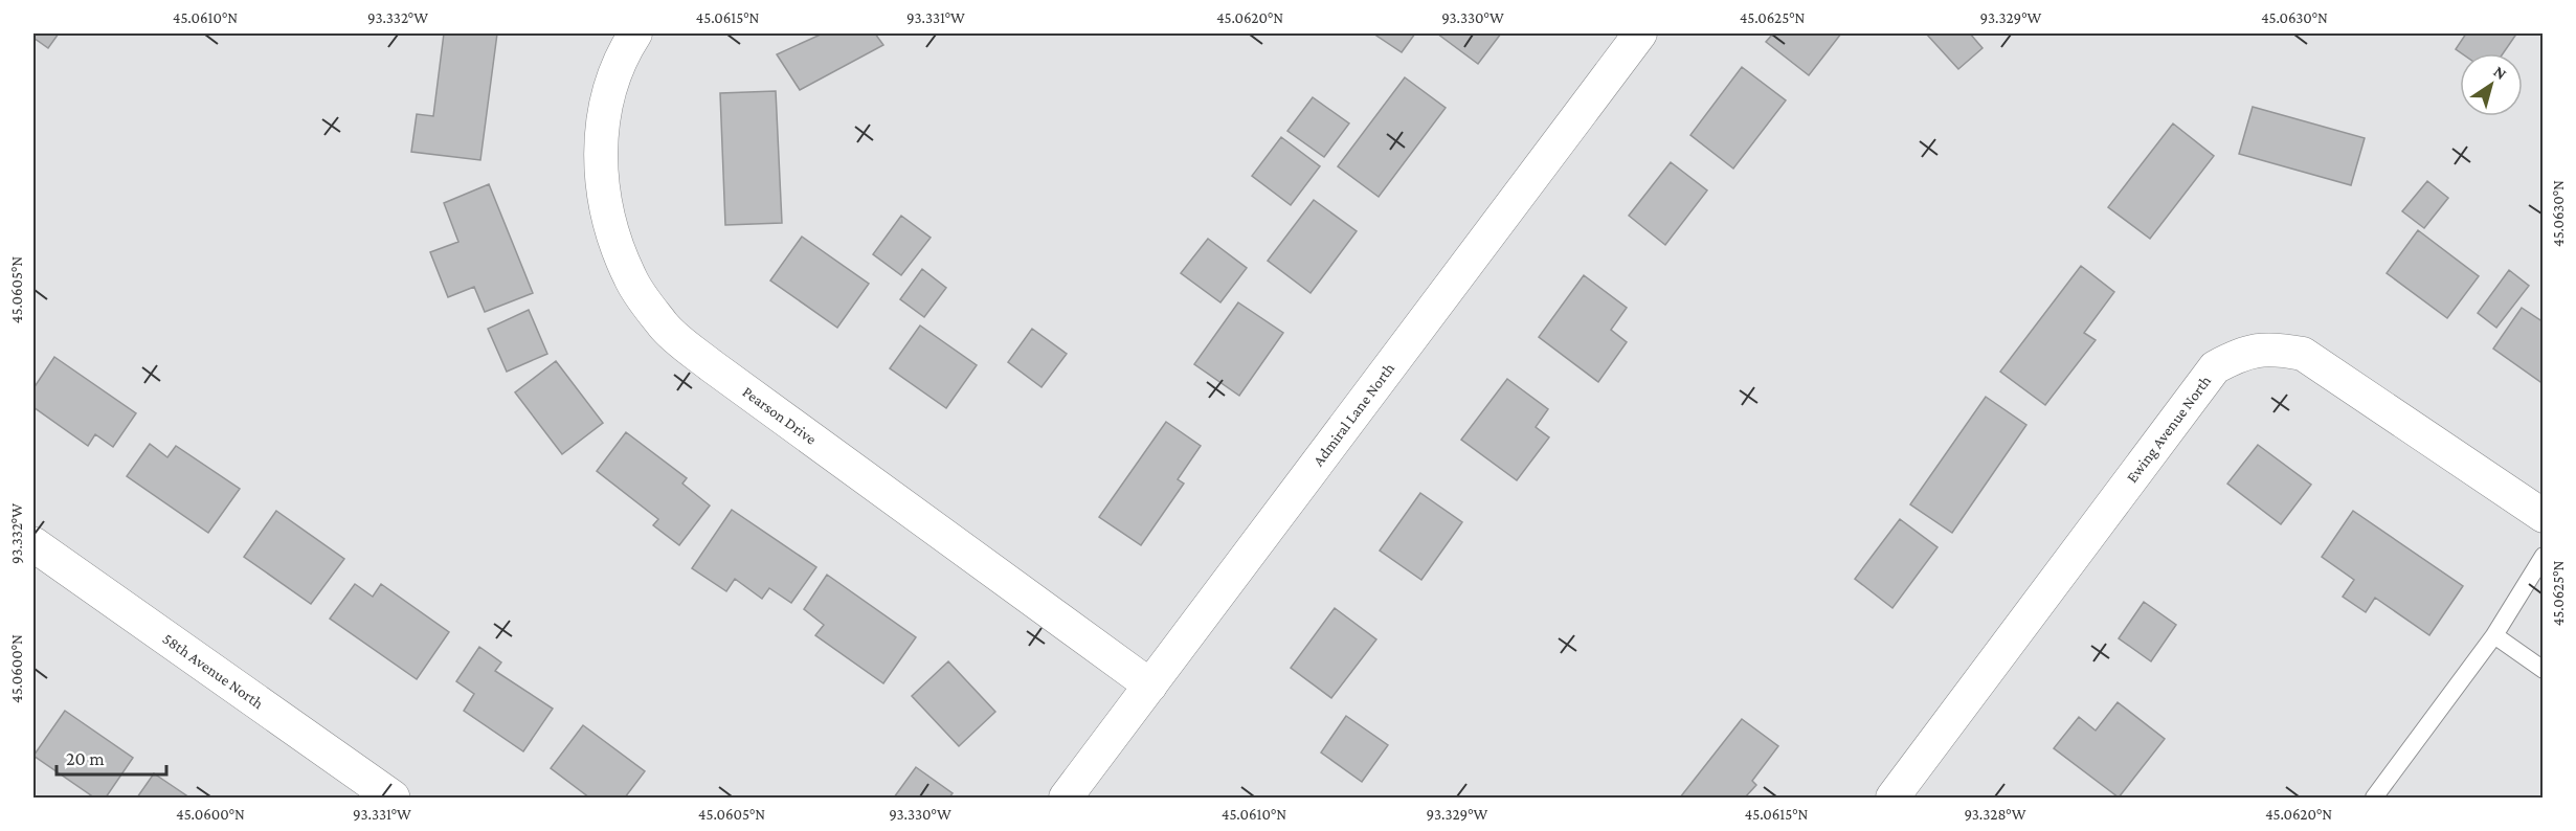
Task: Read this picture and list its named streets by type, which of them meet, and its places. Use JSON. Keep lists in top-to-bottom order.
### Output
{
  "streets": {
    "main road": ["58th Avenue North"],
    "street": ["Pearson Drive", "Admiral Lane North", "Ewing Avenue North"]
  },
  "crossings": [
    ["Pearson Drive", "Admiral Lane North"]
  ],
  "scale_bar": "20 m",
  "north": "top right",
  "coordinates": [
    "45.0610°N",
    "93.332°W",
    "45.0615°N",
    "93.331°W",
    "45.0620°N",
    "93.330°W",
    "45.0625°N",
    "93.329°W",
    "45.0630°N",
    "45.0605°N",
    "45.0600°N",
    "93.328°W"
  ]
}
